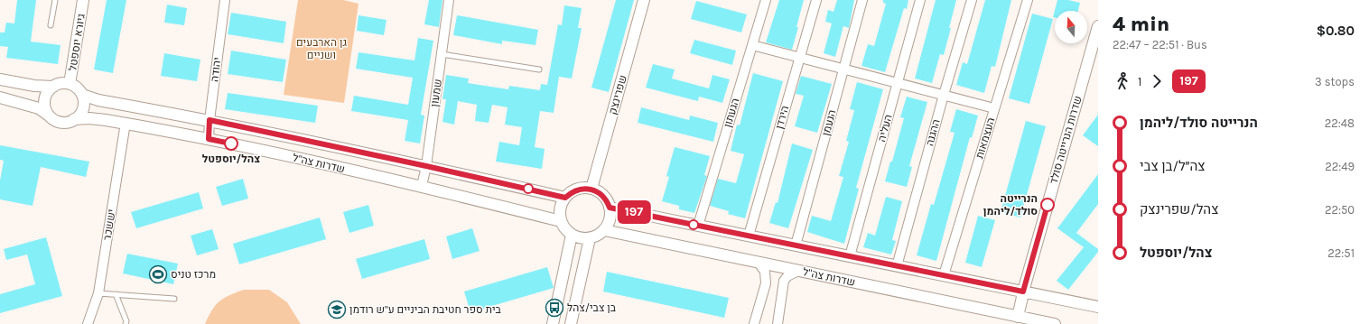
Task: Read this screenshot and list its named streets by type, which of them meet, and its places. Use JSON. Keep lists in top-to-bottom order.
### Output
{
  "streets": {
    "street": [
      "גיורא יוספטל",
      "יהודה",
      "שמעון",
      "שפרינצק",
      "הגעתון",
      "הירדן",
      "הנעמן",
      "העליה",
      "ההגנה",
      "העצמאות",
      "שדרות הנרייטה סולד",
      "שדרות צה\"ל",
      "יששכר"
    ]
  },
  "crossings": [
    ["גיורא יוספטל", "שדרות צה\"ל"],
    ["יהודה", "שדרות צה\"ל"],
    ["שמעון", "שדרות צה\"ל"],
    ["שפרינצק", "שדרות צה\"ל"],
    ["שדרות הנרייטה סולד", "שדרות צה\"ל"],
    ["שדרות צה\"ל", "יששכר"]
  ],
  "parks": ["גן הארבעים ושניים"],
  "places": {
    "other": ["צהל/יוספטל", "הנרייטה סולד/ליהמן"],
    "sports": ["מרכז טניס"],
    "bus stop": ["בן צבי/צהל"],
    "school or university": ["בית ספר חטיבת הביניים ע\"ש רודמן"]
  },
  "lines": ["bus line 197"],
  "north": "top",
  "page": {
    "on_map": "197",
    "heading": ["4 min", "22:47 – 22:51 · Bus", "$0.80"],
    "legs": ["1", "197", "3 stops"],
    "list": [
      {
        "name": "הנרייטה סולד/ליהמן",
        "value": "22:48"
      },
      {
        "name": "צה״ל/בן צבי",
        "value": "22:49"
      },
      {
        "name": "צהל/שפרינצק",
        "value": "22:50"
      },
      {
        "name": "צהל/יוספטל",
        "value": "22:51"
      }
    ]
  }
}
